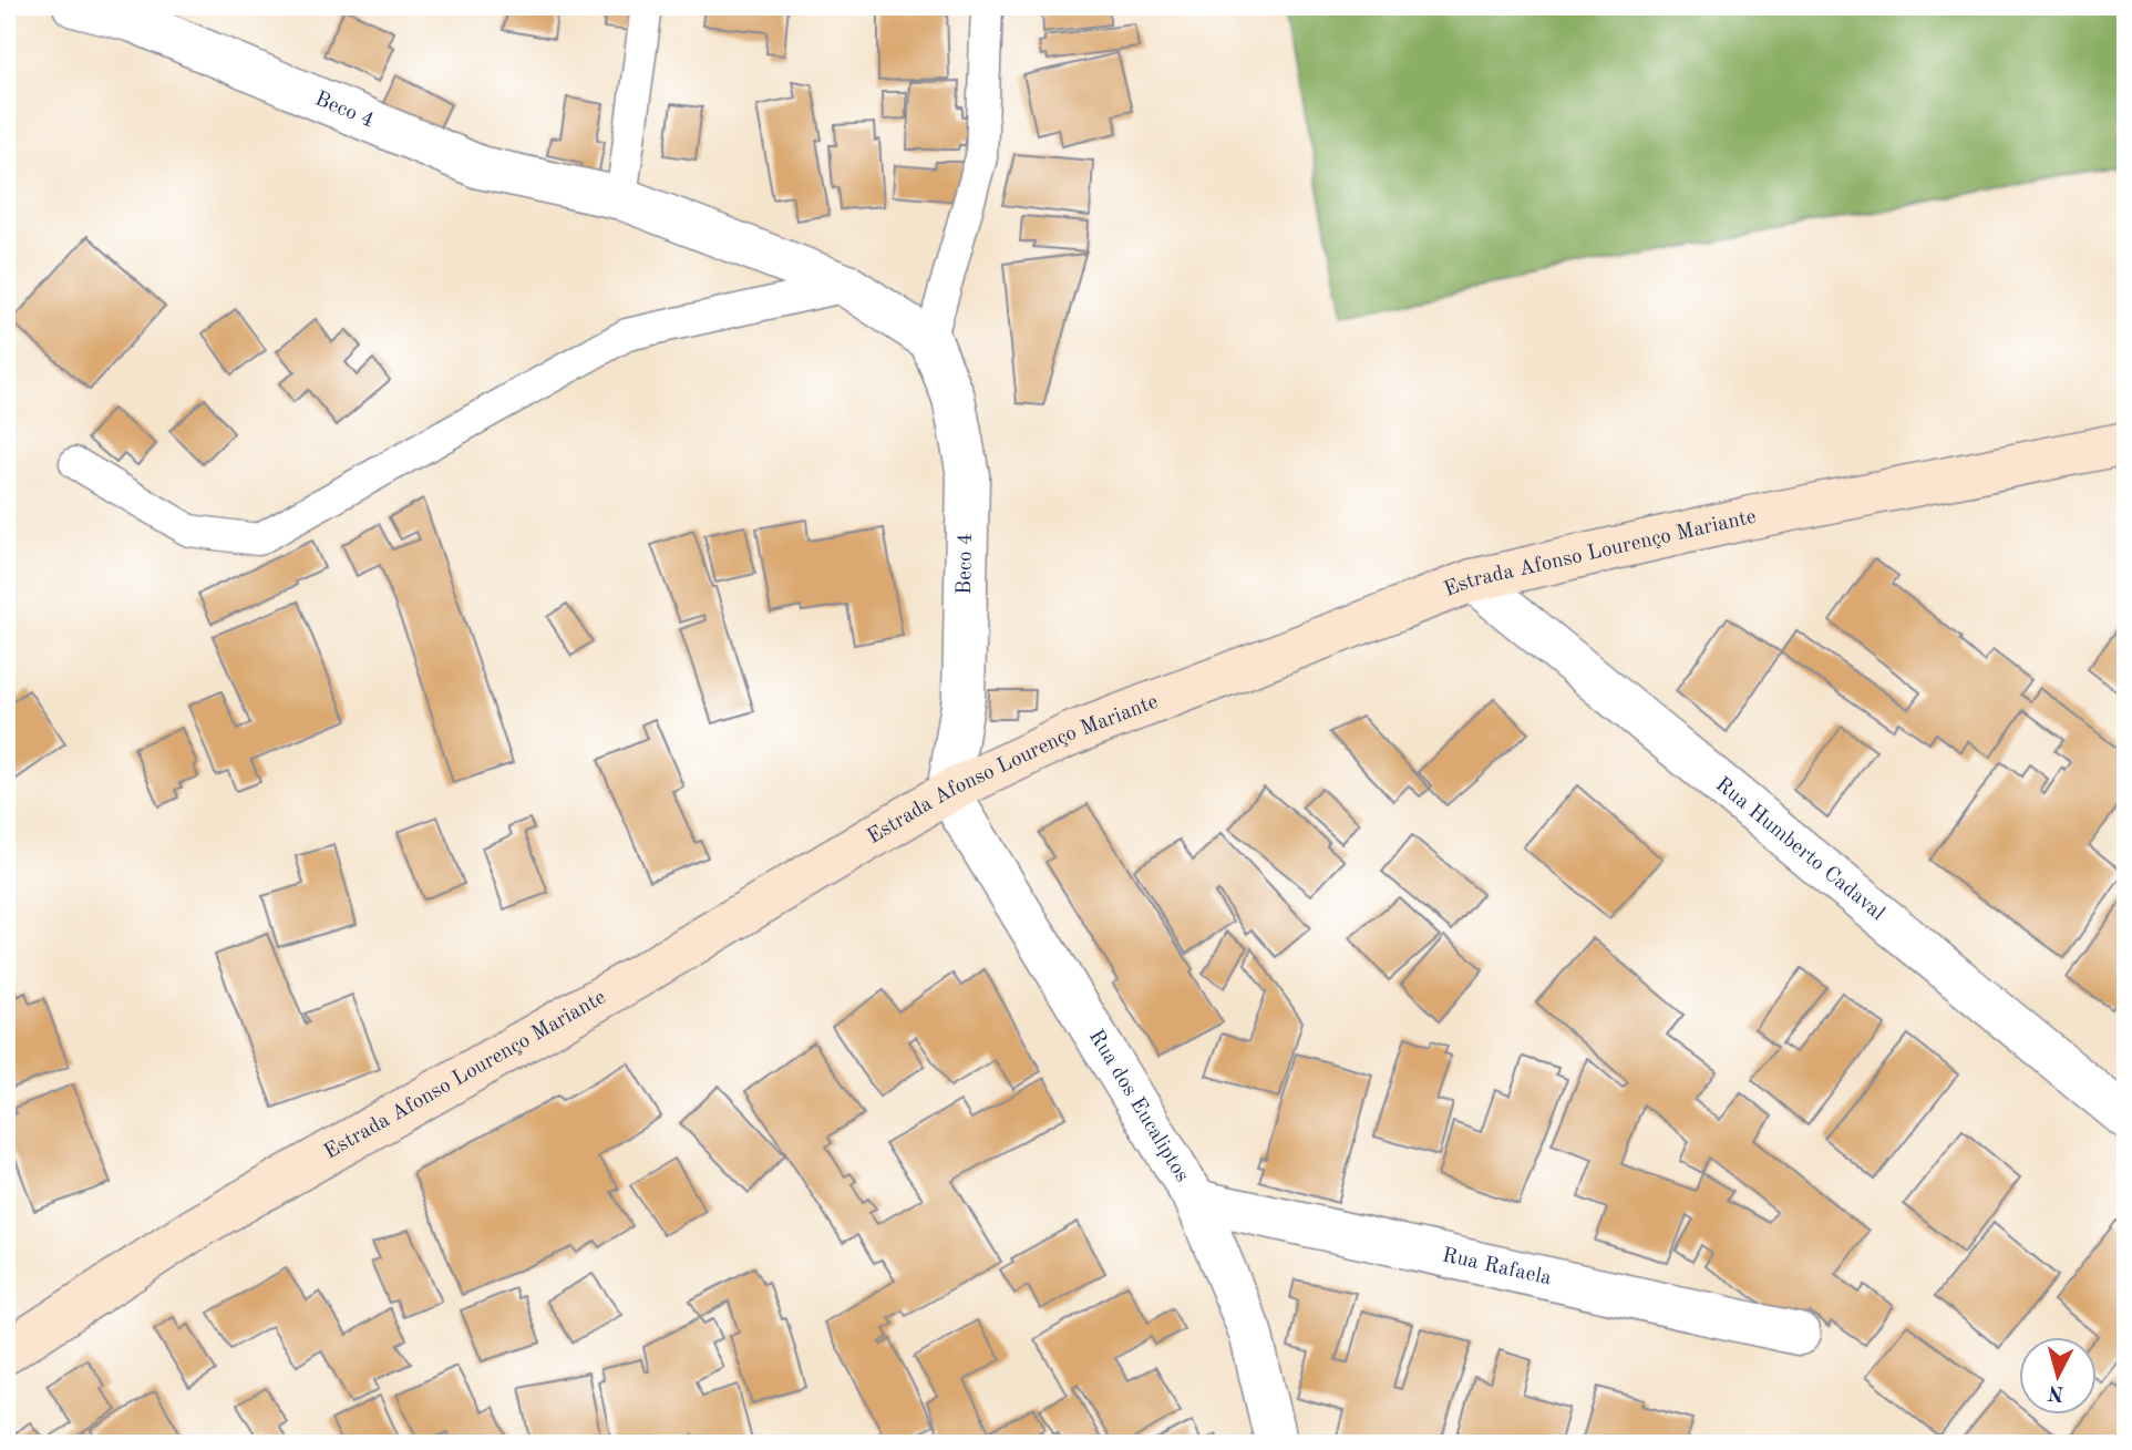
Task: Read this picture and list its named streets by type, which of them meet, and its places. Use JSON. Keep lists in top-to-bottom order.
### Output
{
  "streets": {
    "main road": ["Estrada Afonso Lourenço Mariante"],
    "street": [
      "Beco 4",
      "Rua Humberto Cadaval",
      "Rua dos Eucaliptos",
      "Rua Rafaela"
    ]
  },
  "crossings": [
    ["Beco 4", "Estrada Afonso Lourenço Mariante"],
    ["Beco 4", "Rua dos Eucaliptos"],
    ["Estrada Afonso Lourenço Mariante", "Rua Humberto Cadaval"],
    ["Estrada Afonso Lourenço Mariante", "Rua dos Eucaliptos"],
    ["Rua dos Eucaliptos", "Rua Rafaela"]
  ],
  "north": "bottom"
}
